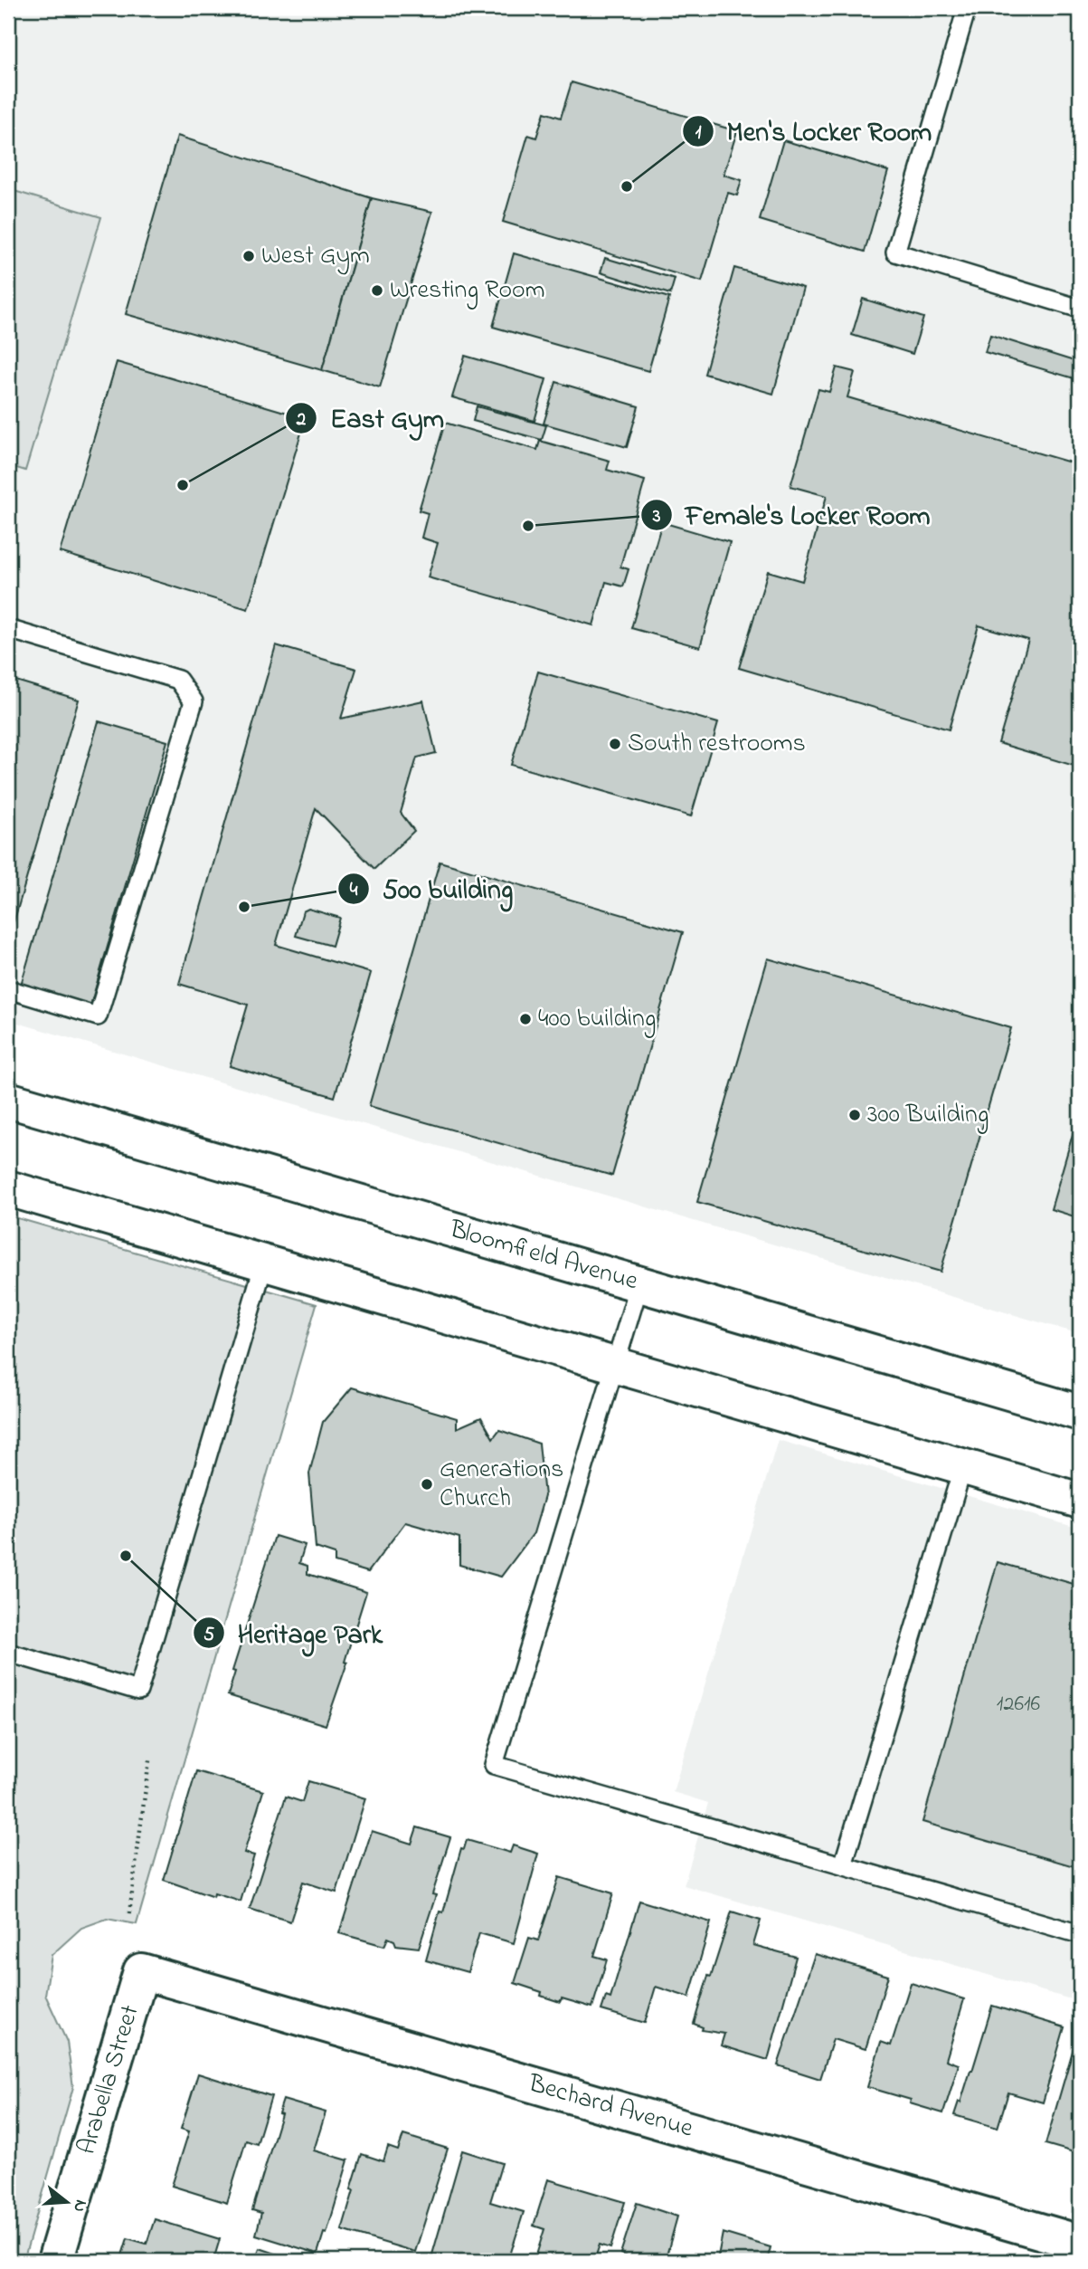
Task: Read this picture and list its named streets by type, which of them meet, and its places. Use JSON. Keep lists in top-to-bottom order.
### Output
{
  "streets": {
    "street": ["Bloomfield Avenue", "Arabella Street", "Bechard Avenue"]
  },
  "crossings": [
    ["Arabella Street", "Bechard Avenue"]
  ],
  "places": [
    "Men's Locker Room",
    "West Gym",
    "Wresting Room",
    "East Gym",
    "Female's Locker Room",
    "South restrooms",
    "500 building",
    "400 building",
    "300 Building",
    "Generations Church",
    "Heritage Park"
  ],
  "house_numbers": ["12616"],
  "north": "right"
}
